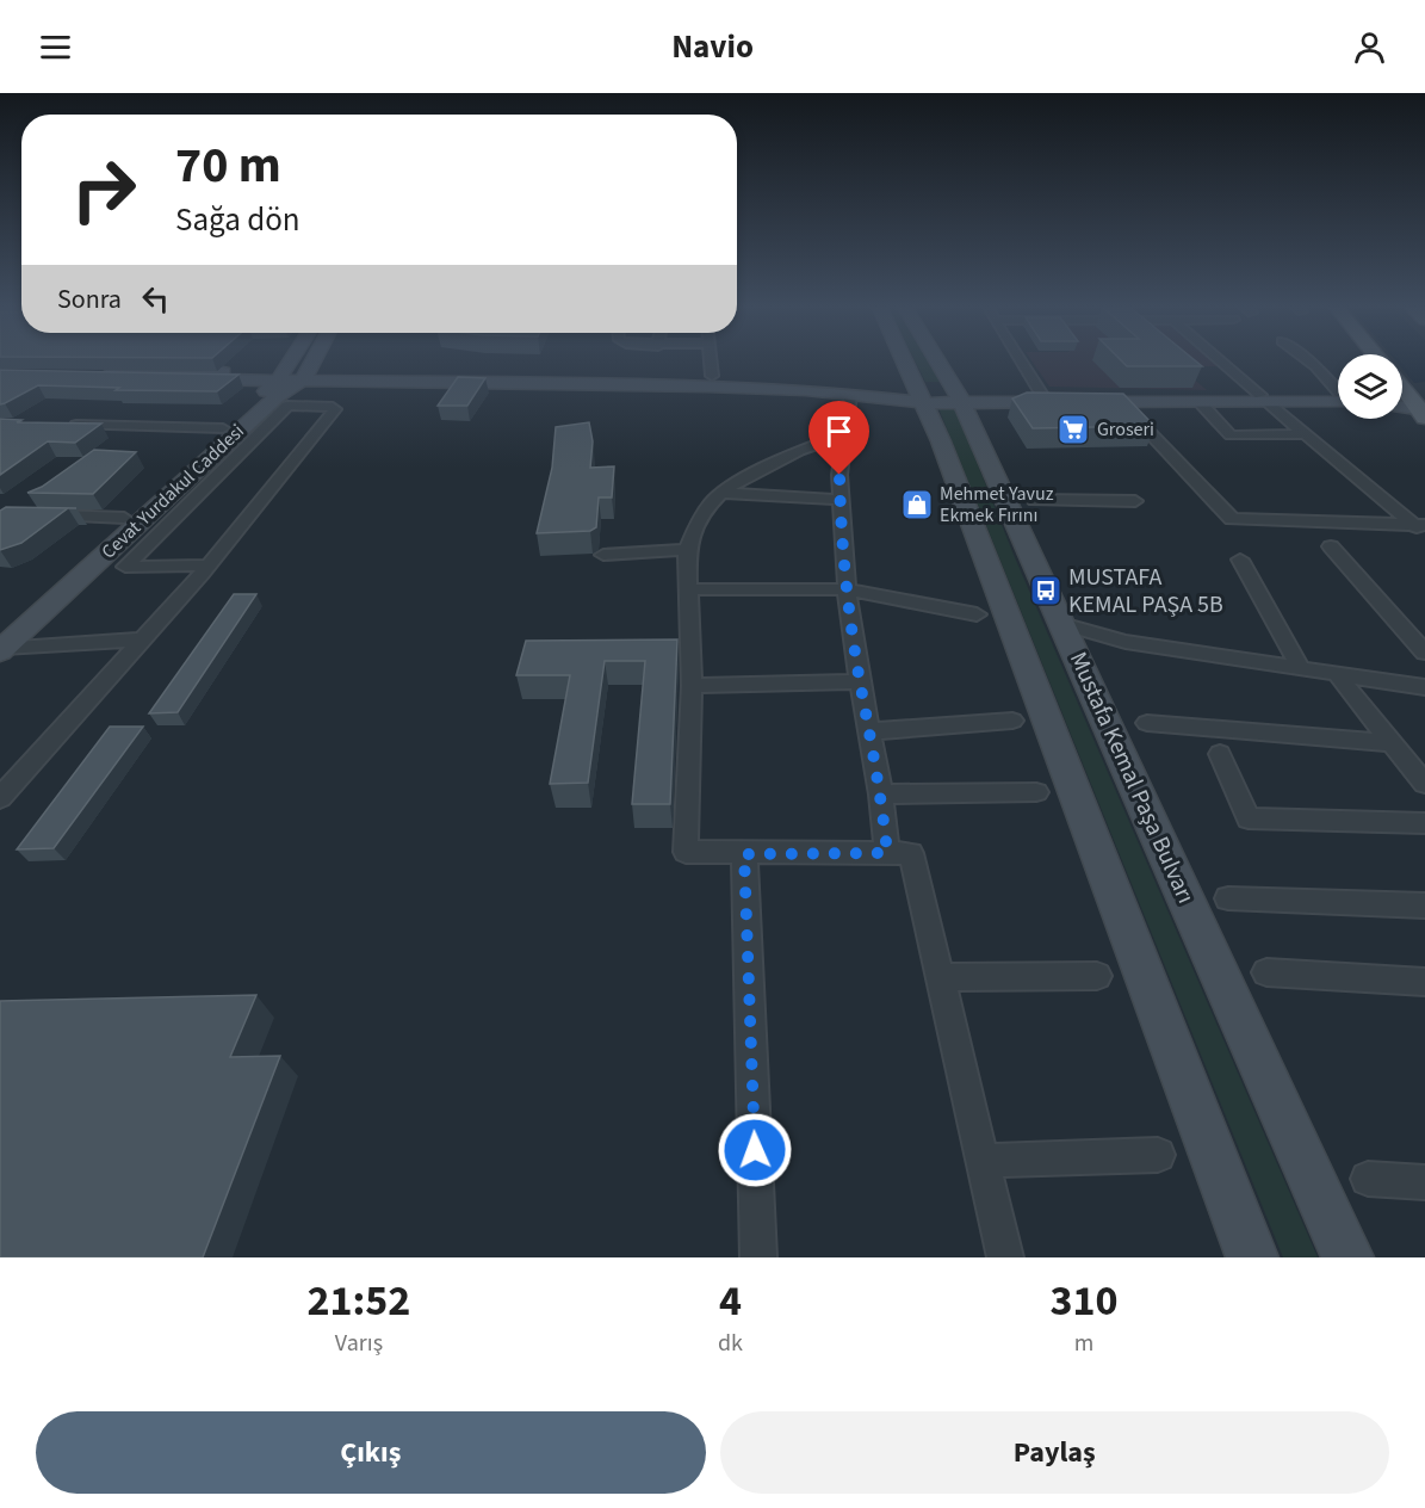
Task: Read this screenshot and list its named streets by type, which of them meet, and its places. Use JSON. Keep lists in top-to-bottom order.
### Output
{
  "streets": {
    "main road": ["Cevat Yurdakul Caddesi", "Mustafa Kemal Paşa Bulvarı"]
  },
  "places": {
    "supermarket": ["Groseri"],
    "shop": ["Mehmet Yavuz Ekmek Fırını"],
    "bus stop": ["MUSTAFA KEMAL PAŞA 5B"]
  },
  "page": {
    "header": "Navio",
    "turn": ["70 m", "Sağa dön"],
    "then": "Sonra",
    "eta": [
      "21:52",
      "Varış",
      "4",
      "dk",
      "310",
      "m"
    ],
    "buttons": ["Çıkış", "Paylaş"]
  }
}
